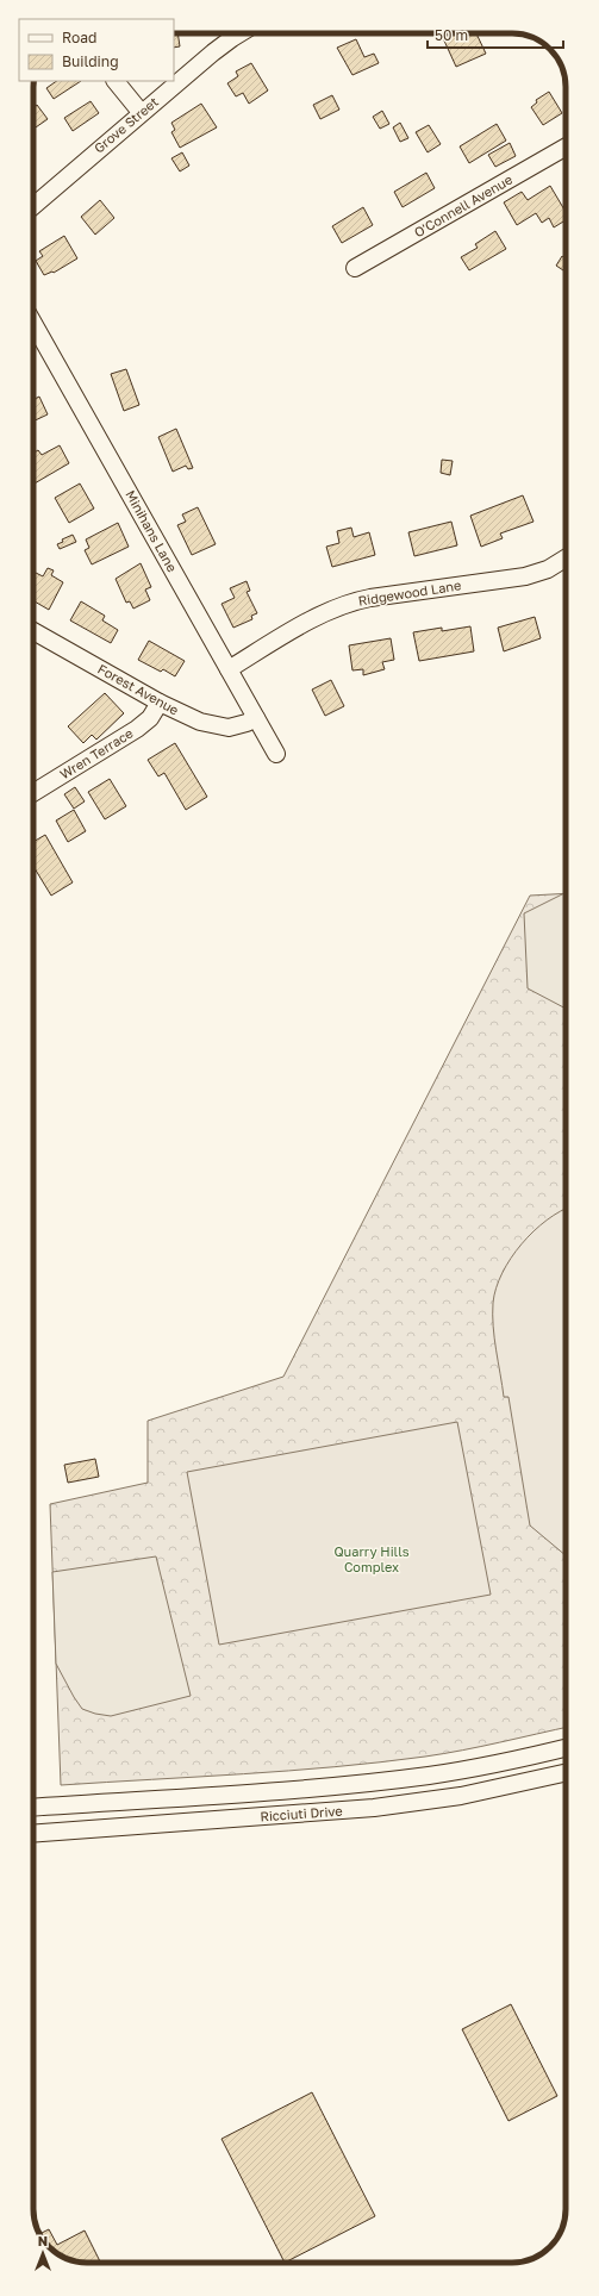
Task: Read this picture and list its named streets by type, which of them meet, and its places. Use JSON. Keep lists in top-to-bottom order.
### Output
{
  "streets": {
    "street": [
      "Grove Street",
      "O'Connell Avenue",
      "Minihans Lane",
      "Ridgewood Lane",
      "Forest Avenue",
      "Wren Terrace",
      "Ricciuti Drive"
    ]
  },
  "crossings": [
    ["Minihans Lane", "Ridgewood Lane"],
    ["Minihans Lane", "Forest Avenue"],
    ["Forest Avenue", "Wren Terrace"]
  ],
  "parks": ["Quarry Hills Complex"],
  "legend": ["Road", "Building"],
  "scale_bar": "50 m",
  "north": "top"
}
